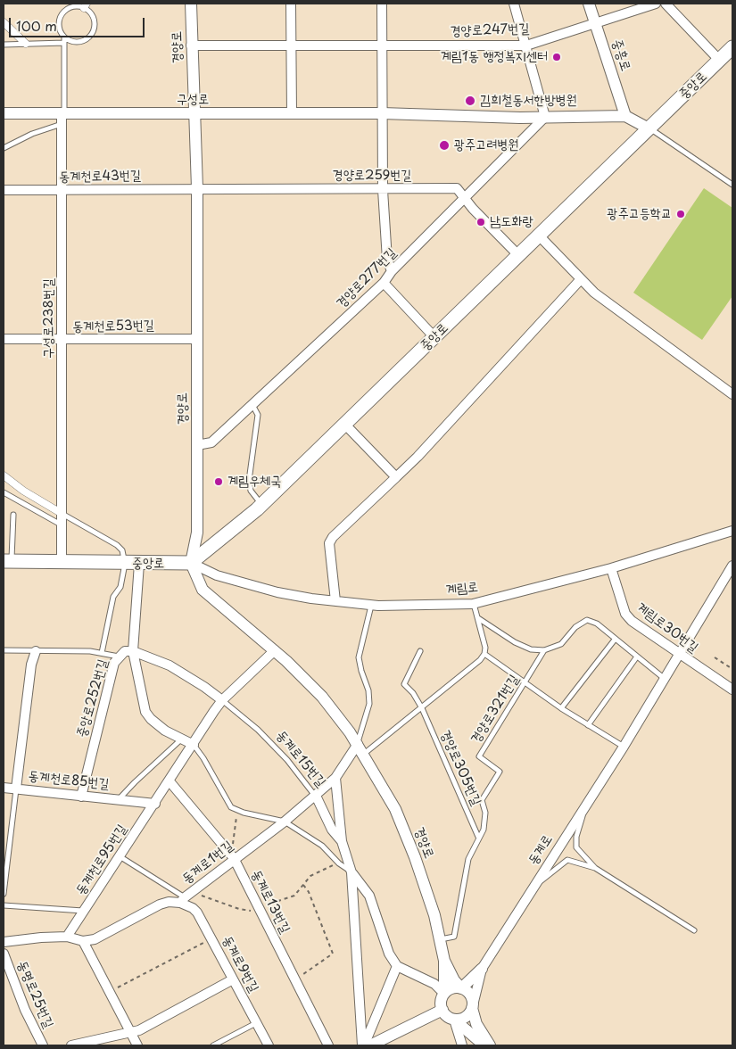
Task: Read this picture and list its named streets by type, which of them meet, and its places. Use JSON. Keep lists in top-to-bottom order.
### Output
{
  "streets": {
    "main road": ["중앙로"],
    "street": [
      "경양로247번길",
      "경양로",
      "중흥로",
      "구성로",
      "경양로259번길",
      "동계천로43번길",
      "경양로277번길",
      "구성로238번길",
      "동계천로53번길",
      "계림로",
      "계림로30번길",
      "중앙로252번길",
      "동계로15번길",
      "동계천로85번길",
      "동계로",
      "동계천로95번길",
      "동계로1번길",
      "동계로13번길",
      "동계로9번길",
      "동명로25번길"
    ],
    "lane": ["경양로321번길", "경양로305번길"]
  },
  "crossings": [
    ["경양로247번길", "경양로"],
    ["경양로247번길", "중흥로"],
    ["경양로", "중앙로"],
    ["경양로", "구성로"],
    ["경양로", "경양로259번길"],
    ["경양로", "동계천로43번길"],
    ["경양로", "경양로277번길"],
    ["경양로", "동계천로53번길"],
    ["경양로", "계림로"],
    ["경양로", "경양로321번길"],
    ["경양로", "동계천로95번길"],
    ["경양로", "동계로1번길"],
    ["중흥로", "구성로"],
    ["중앙로", "구성로"],
    ["중앙로", "경양로259번길"],
    ["중앙로", "구성로238번길"],
    ["중앙로", "계림로"],
    ["구성로", "경양로277번길"],
    ["구성로", "구성로238번길"],
    ["경양로259번길", "동계천로43번길"],
    ["경양로259번길", "경양로277번길"],
    ["동계천로43번길", "구성로238번길"],
    ["구성로238번길", "동계천로53번길"],
    ["계림로", "계림로30번길"],
    ["계림로30번길", "동계로"],
    ["중앙로252번길", "동계천로85번길"],
    ["경양로321번길", "경양로305번길"],
    ["동계로15번길", "동계천로95번길"],
    ["동계로15번길", "동계로1번길"],
    ["동계천로85번길", "동계천로95번길"],
    ["동계천로95번길", "동계로13번길"],
    ["동계로1번길", "동계로13번길"],
    ["동계로1번길", "동계로9번길"]
  ],
  "places": [
    "계림1동 행정복지센터",
    "김희철동서한방병원",
    "광주고려병원",
    "광주고등학교",
    "남도화랑",
    "계림우체국"
  ],
  "scale_bar": "100 m"
}
